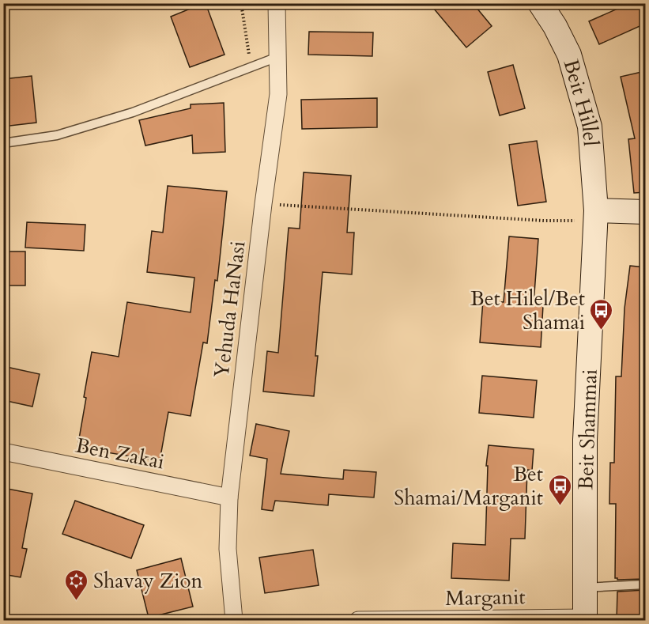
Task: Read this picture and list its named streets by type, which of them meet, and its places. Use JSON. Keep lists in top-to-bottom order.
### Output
{
  "streets": {
    "street": [
      "Beit Hillel",
      "Yehuda HaNasi",
      "Beit Shammai",
      "Ben Zakai",
      "Marganit"
    ]
  },
  "crossings": [
    ["Beit Hillel", "Beit Shammai"],
    ["Yehuda HaNasi", "Ben Zakai"],
    ["Beit Shammai", "Marganit"]
  ],
  "places": {
    "bus stop": ["Bet Hilel/Bet Shamai", "Bet Shamai/Marganit"],
    "synagogue": ["Shavay Zion"]
  }
}
